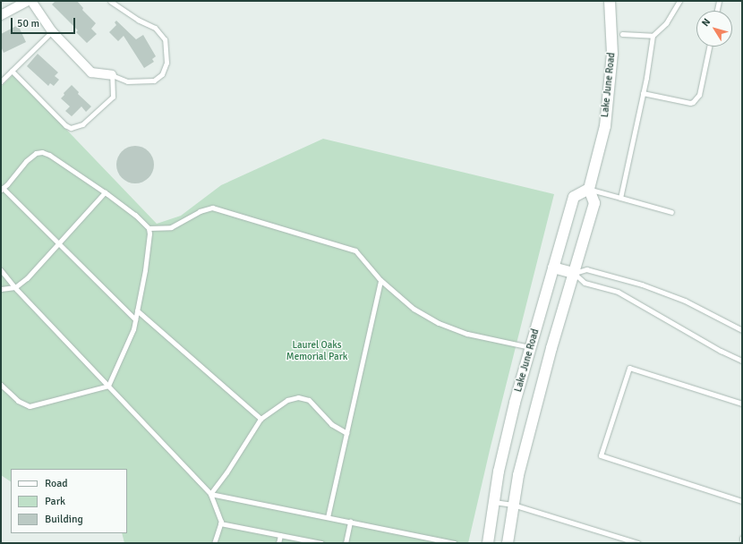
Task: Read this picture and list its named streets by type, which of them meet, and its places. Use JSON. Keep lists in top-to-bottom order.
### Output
{
  "streets": {
    "main road": ["Lake June Road"]
  },
  "parks": ["Laurel Oaks Memorial Park"],
  "legend": ["Road", "Park", "Building"],
  "scale_bar": "50 m",
  "north": "top left"
}
